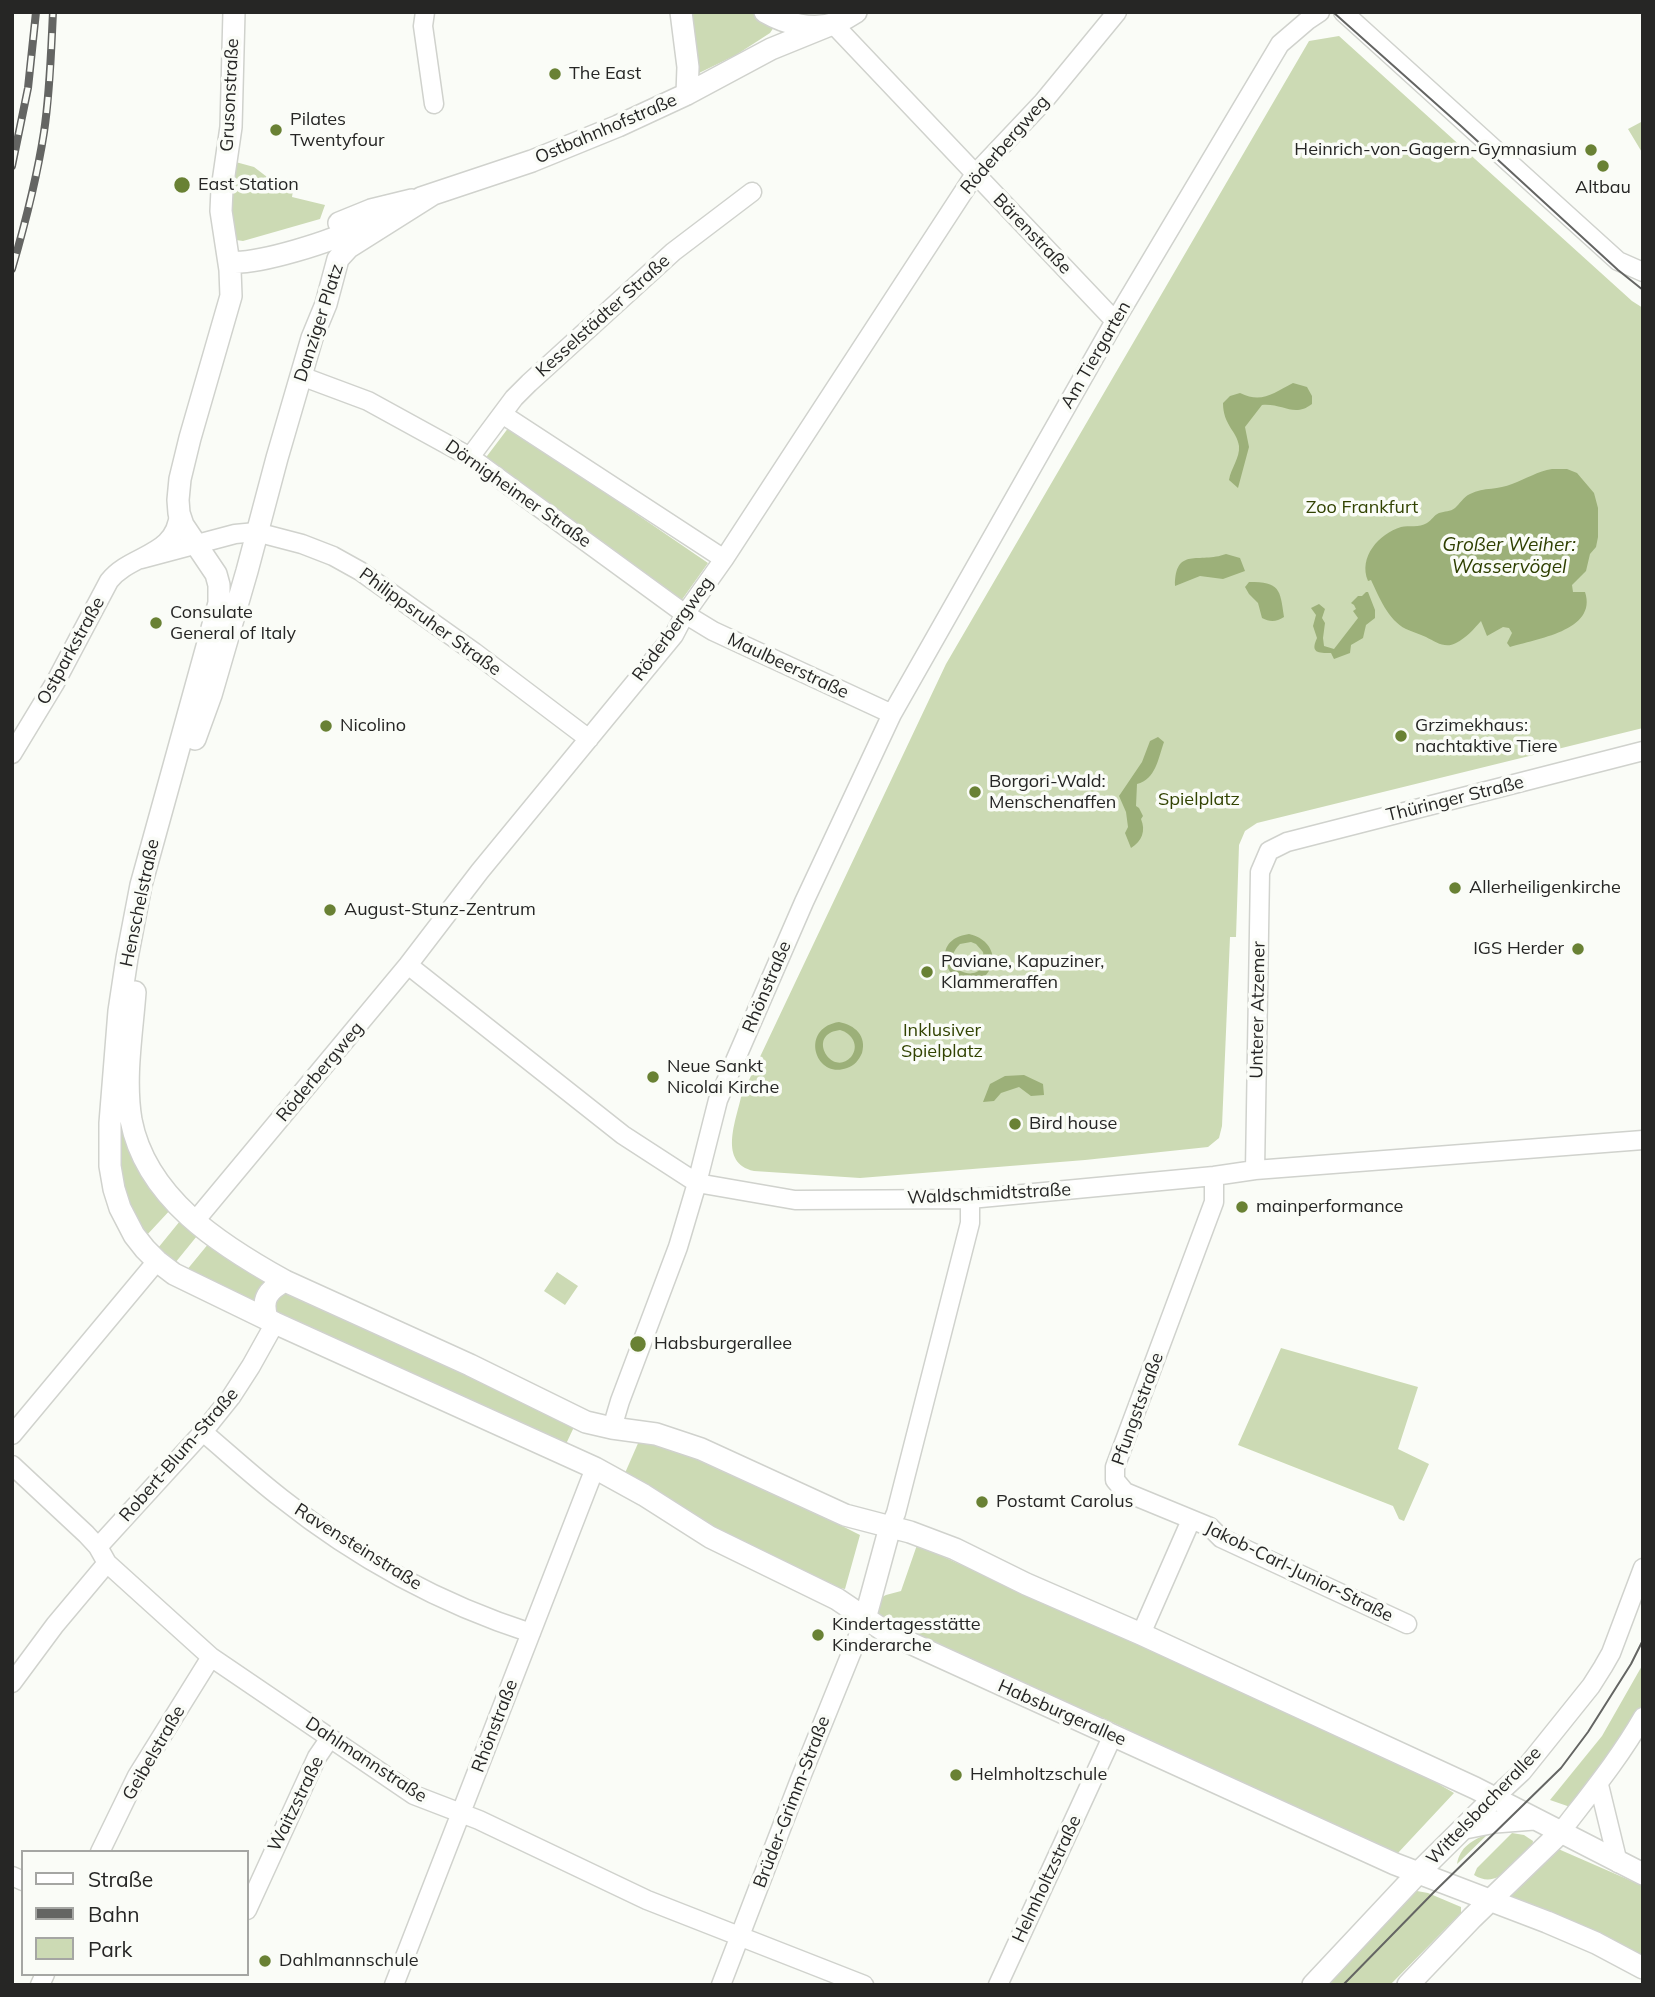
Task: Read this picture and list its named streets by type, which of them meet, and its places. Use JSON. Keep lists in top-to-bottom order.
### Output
{
  "streets": {
    "main road": [
      "Grusonstraße",
      "Ostbahnhofstraße",
      "Danziger Platz",
      "Henschelstraße",
      "Habsburgerallee",
      "Wittelsbacherallee"
    ],
    "street": [
      "Röderbergweg",
      "Bärenstraße",
      "Kesselstädter Straße",
      "Am Tiergarten",
      "Dörnigheimer Straße",
      "Philippsruher Straße",
      "Ostparkstraße",
      "Maulbeerstraße",
      "Thüringer Straße",
      "Rhönstraße",
      "Unterer Atzemer",
      "Waldschmidtstraße",
      "Pfungststraße",
      "Robert-Blum-Straße",
      "Ravensteinstraße",
      "Jakob-Carl-Junior-Straße",
      "Geibelstraße",
      "Dahlmannstraße",
      "Brüder-Grimm-Straße",
      "Waitzstraße",
      "Helmholtzstraße"
    ]
  },
  "crossings": [
    ["Ostbahnhofstraße", "Bärenstraße"],
    ["Ostbahnhofstraße", "Danziger Platz"],
    ["Röderbergweg", "Bärenstraße"],
    ["Röderbergweg", "Dörnigheimer Straße"],
    ["Röderbergweg", "Philippsruher Straße"],
    ["Röderbergweg", "Maulbeerstraße"],
    ["Röderbergweg", "Henschelstraße"],
    ["Röderbergweg", "Waldschmidtstraße"],
    ["Bärenstraße", "Am Tiergarten"],
    ["Kesselstädter Straße", "Dörnigheimer Straße"],
    ["Danziger Platz", "Dörnigheimer Straße"],
    ["Danziger Platz", "Philippsruher Straße"],
    ["Danziger Platz", "Henschelstraße"],
    ["Am Tiergarten", "Maulbeerstraße"],
    ["Am Tiergarten", "Rhönstraße"],
    ["Dörnigheimer Straße", "Maulbeerstraße"],
    ["Philippsruher Straße", "Henschelstraße"],
    ["Ostparkstraße", "Henschelstraße"],
    ["Maulbeerstraße", "Rhönstraße"],
    ["Thüringer Straße", "Unterer Atzemer"],
    ["Henschelstraße", "Habsburgerallee"],
    ["Rhönstraße", "Waldschmidtstraße"],
    ["Rhönstraße", "Ravensteinstraße"],
    ["Rhönstraße", "Habsburgerallee"],
    ["Rhönstraße", "Dahlmannstraße"],
    ["Unterer Atzemer", "Waldschmidtstraße"],
    ["Waldschmidtstraße", "Pfungststraße"],
    ["Pfungststraße", "Jakob-Carl-Junior-Straße"],
    ["Robert-Blum-Straße", "Ravensteinstraße"],
    ["Robert-Blum-Straße", "Habsburgerallee"],
    ["Robert-Blum-Straße", "Dahlmannstraße"],
    ["Habsburgerallee", "Brüder-Grimm-Straße"],
    ["Habsburgerallee", "Wittelsbacherallee"],
    ["Habsburgerallee", "Helmholtzstraße"],
    ["Geibelstraße", "Dahlmannstraße"],
    ["Dahlmannstraße", "Brüder-Grimm-Straße"],
    ["Dahlmannstraße", "Waitzstraße"]
  ],
  "water": ["Großer Weiher: Wasservögel"],
  "parks": ["Zoo Frankfurt", "Spielplatz", "Inklusiver Spielplatz"],
  "places": [
    "The East",
    "Pilates Twentyfour",
    "Heinrich-von-Gagern-Gymnasium",
    "Altbau",
    "East Station",
    "Consulate General of Italy",
    "Nicolino",
    "Grzimekhaus: nachtaktive Tiere",
    "Borgori-Wald: Menschenaffen",
    "Allerheiligenkirche",
    "August-Stunz-Zentrum",
    "IGS Herder",
    "Paviane, Kapuziner, Klammeraffen",
    "Neue Sankt Nicolai Kirche",
    "Bird house",
    "mainperformance",
    "Habsburgerallee",
    "Postamt Carolus",
    "Kindertagesstätte Kinderarche",
    "Helmholtzschule",
    "Dahlmannschule"
  ],
  "legend": ["Straße", "Bahn", "Park"]
}
